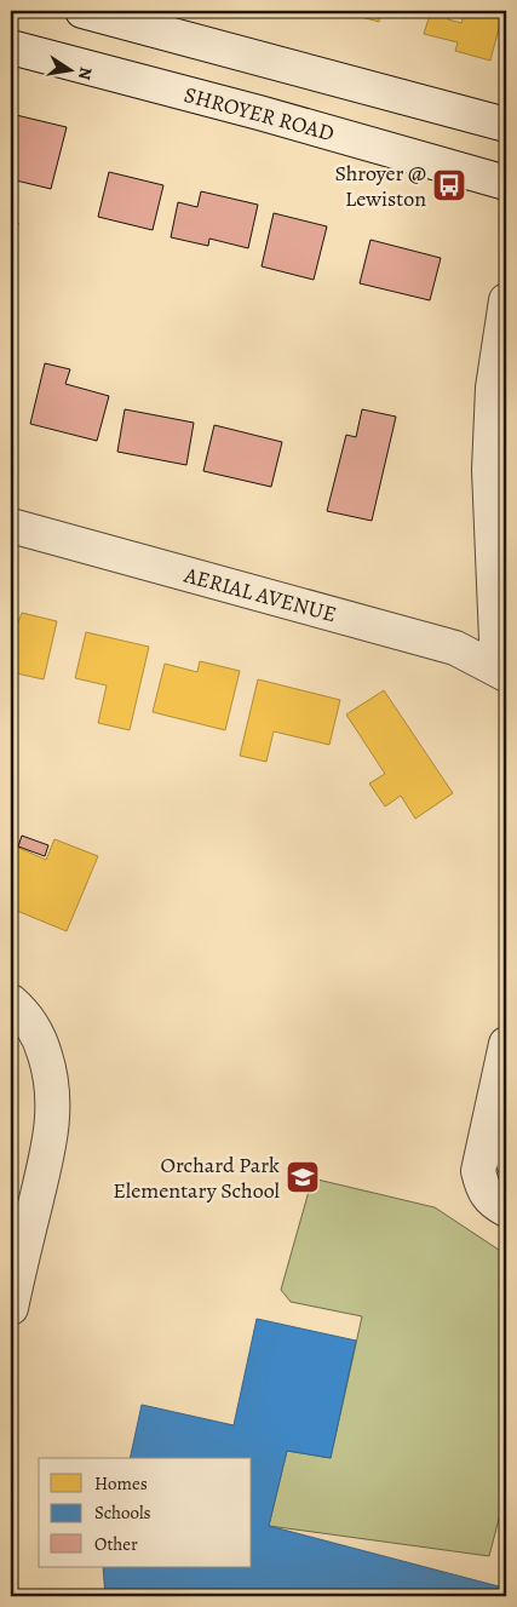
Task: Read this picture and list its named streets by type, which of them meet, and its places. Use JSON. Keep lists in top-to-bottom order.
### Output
{
  "streets": {
    "street": ["SHROYER ROAD", "AERIAL AVENUE"]
  },
  "places": {
    "bus stop": ["Shroyer @ Lewiston"],
    "school or university": ["Orchard Park Elementary School"]
  },
  "legend": ["Homes", "Schools", "Other"],
  "north": "right"
}
